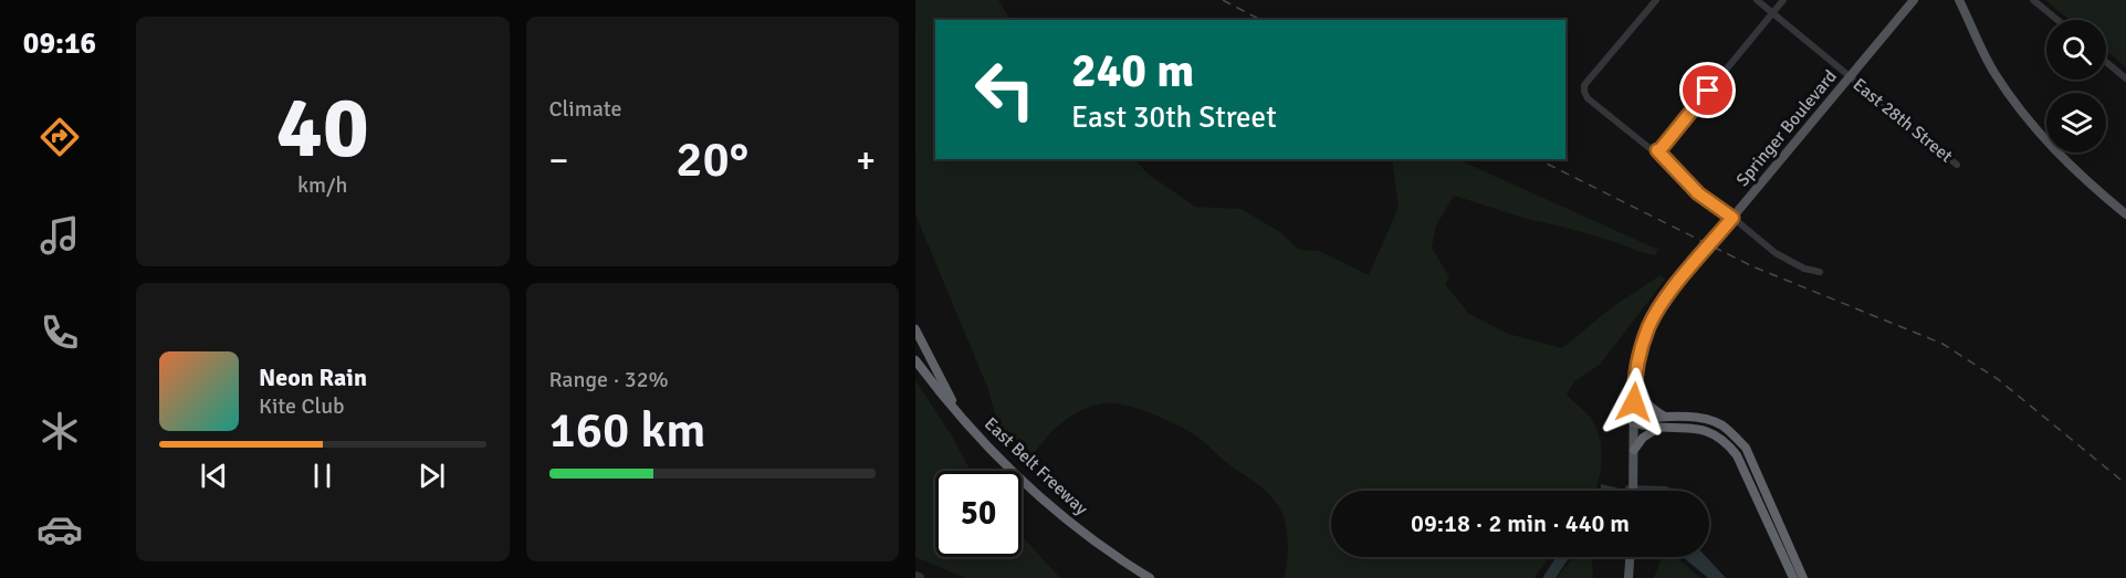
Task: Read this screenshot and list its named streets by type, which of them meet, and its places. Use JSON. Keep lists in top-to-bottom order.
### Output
{
  "streets": {
    "highway": ["East Belt Freeway"],
    "main road": ["Springer Boulevard"],
    "street": ["East 28th Street"]
  },
  "crossings": [
    ["East 28th Street", "Springer Boulevard"]
  ],
  "page": {
    "tabs": "09:16",
    "tile": [
      ["40", "km/h"],
      "Climate",
      ["Range · 32%", "160 km"]
    ],
    "turn": ["240 m", "East 30th Street"],
    "heat": ["−", "20°", "+"],
    "song": ["Neon Rain", "Kite Club"],
    "limit": "50",
    "trip": "09:18 · 2 min · 440 m"
  }
}
